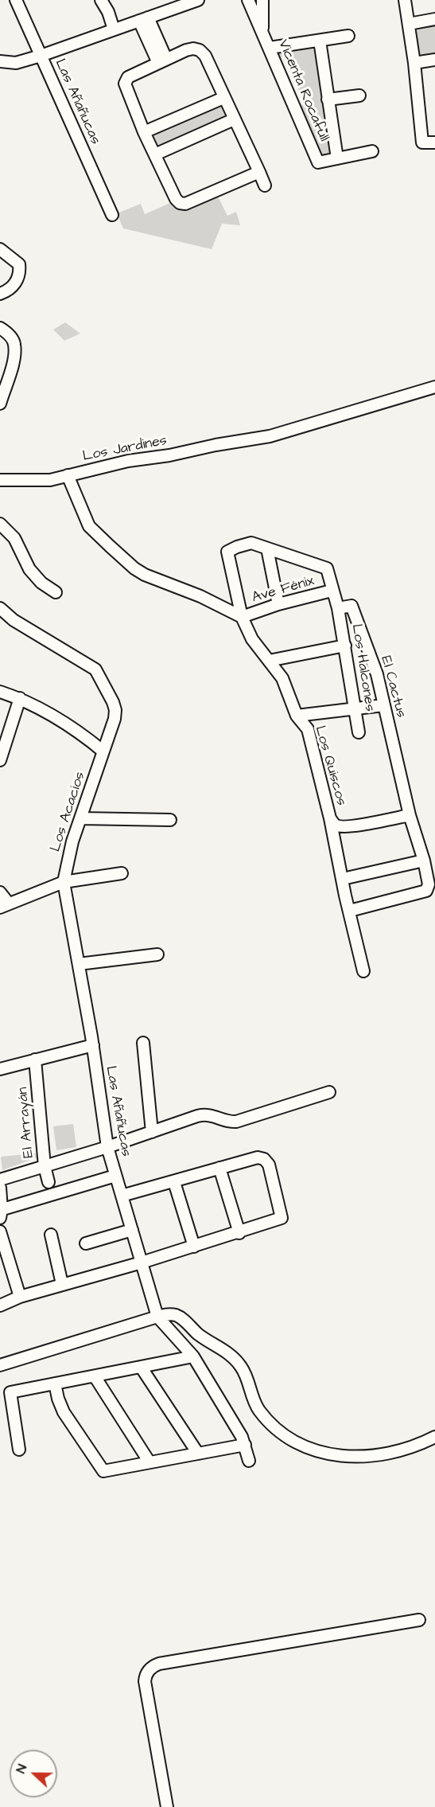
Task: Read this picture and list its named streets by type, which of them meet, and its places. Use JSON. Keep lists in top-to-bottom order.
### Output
{
  "streets": {
    "street": [
      "Vicenta Rocafull",
      "Las Añañucas",
      "Los Jardines",
      "Ave Fénix",
      "Los Halcones",
      "El Cactus",
      "Los Quiscos",
      "Los Acacios",
      "El Arrayán"
    ]
  },
  "crossings": [
    ["Las Añañucas", "Los Acacios"],
    ["Ave Fénix", "Los Quiscos"],
    ["Los Halcones", "El Cactus"],
    ["El Cactus", "Los Quiscos"]
  ],
  "north": "left"
}
